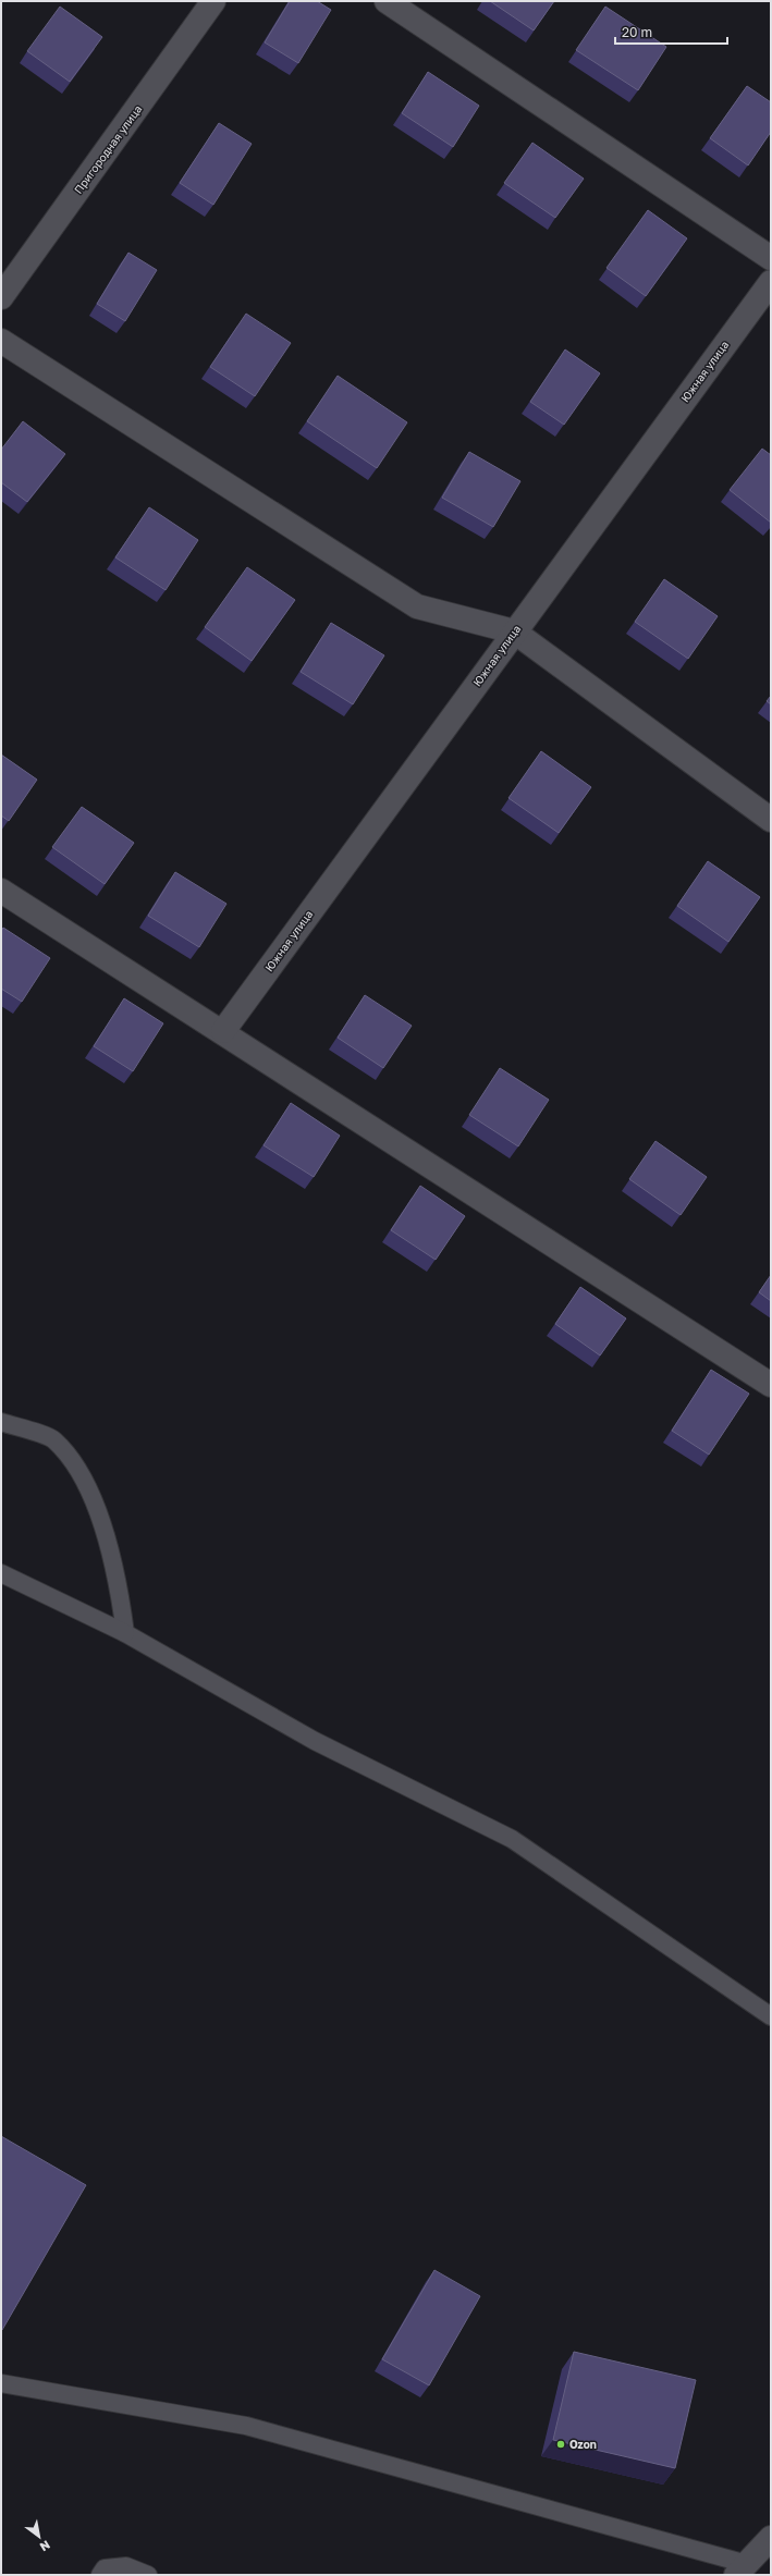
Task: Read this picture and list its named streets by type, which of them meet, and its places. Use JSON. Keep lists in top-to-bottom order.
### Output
{
  "streets": {
    "street": ["Пригородная улица", "Южная улица"]
  },
  "places": ["Ozon"],
  "scale_bar": "20 m",
  "north": "bottom right"
}
